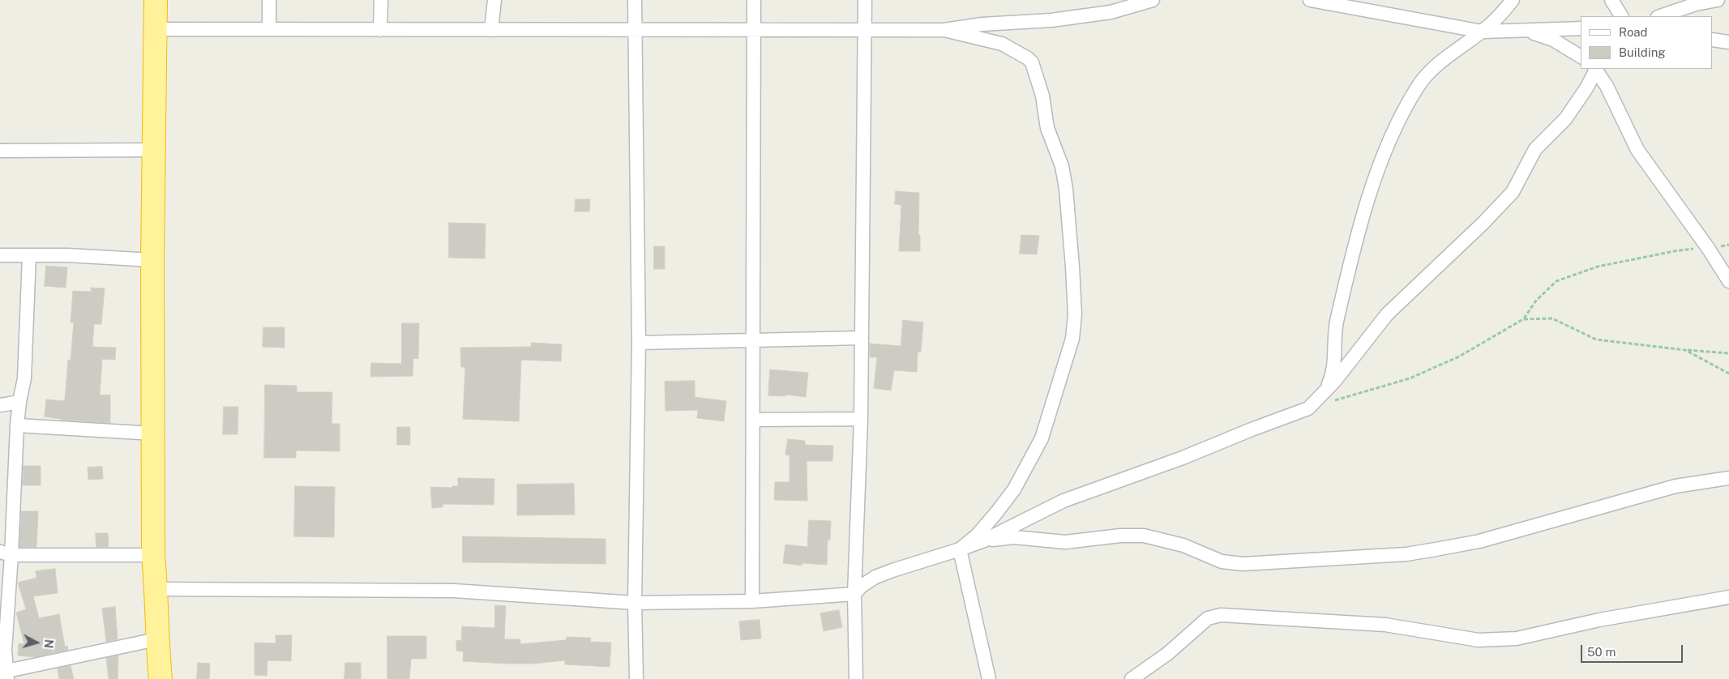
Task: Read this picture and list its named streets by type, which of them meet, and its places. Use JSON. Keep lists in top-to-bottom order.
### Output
{
  "legend": ["Road", "Building"],
  "scale_bar": "50 m",
  "north": "right"
}
